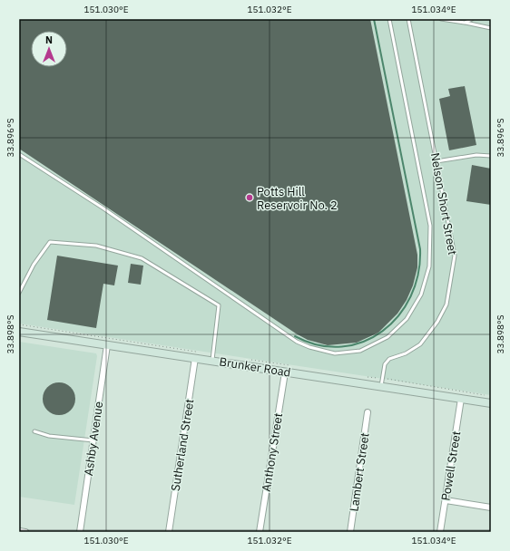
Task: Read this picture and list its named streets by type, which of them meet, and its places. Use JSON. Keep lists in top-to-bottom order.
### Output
{
  "streets": {
    "main road": ["Brunker Road"],
    "street": [
      "Ashby Avenue",
      "Sutherland Street",
      "Anthony Street",
      "Powell Street",
      "Lambert Street"
    ],
    "lane": ["Nelson Short Street"]
  },
  "crossings": [
    ["Nelson Short Street", "Brunker Road"],
    ["Brunker Road", "Ashby Avenue"],
    ["Brunker Road", "Sutherland Street"],
    ["Brunker Road", "Anthony Street"],
    ["Brunker Road", "Powell Street"]
  ],
  "places": ["Potts Hill Reservoir No. 2"],
  "north": "top",
  "coordinates": [
    "151.030°E",
    "151.032°E",
    "151.034°E",
    "33.896°S",
    "33.898°S"
  ]
}
